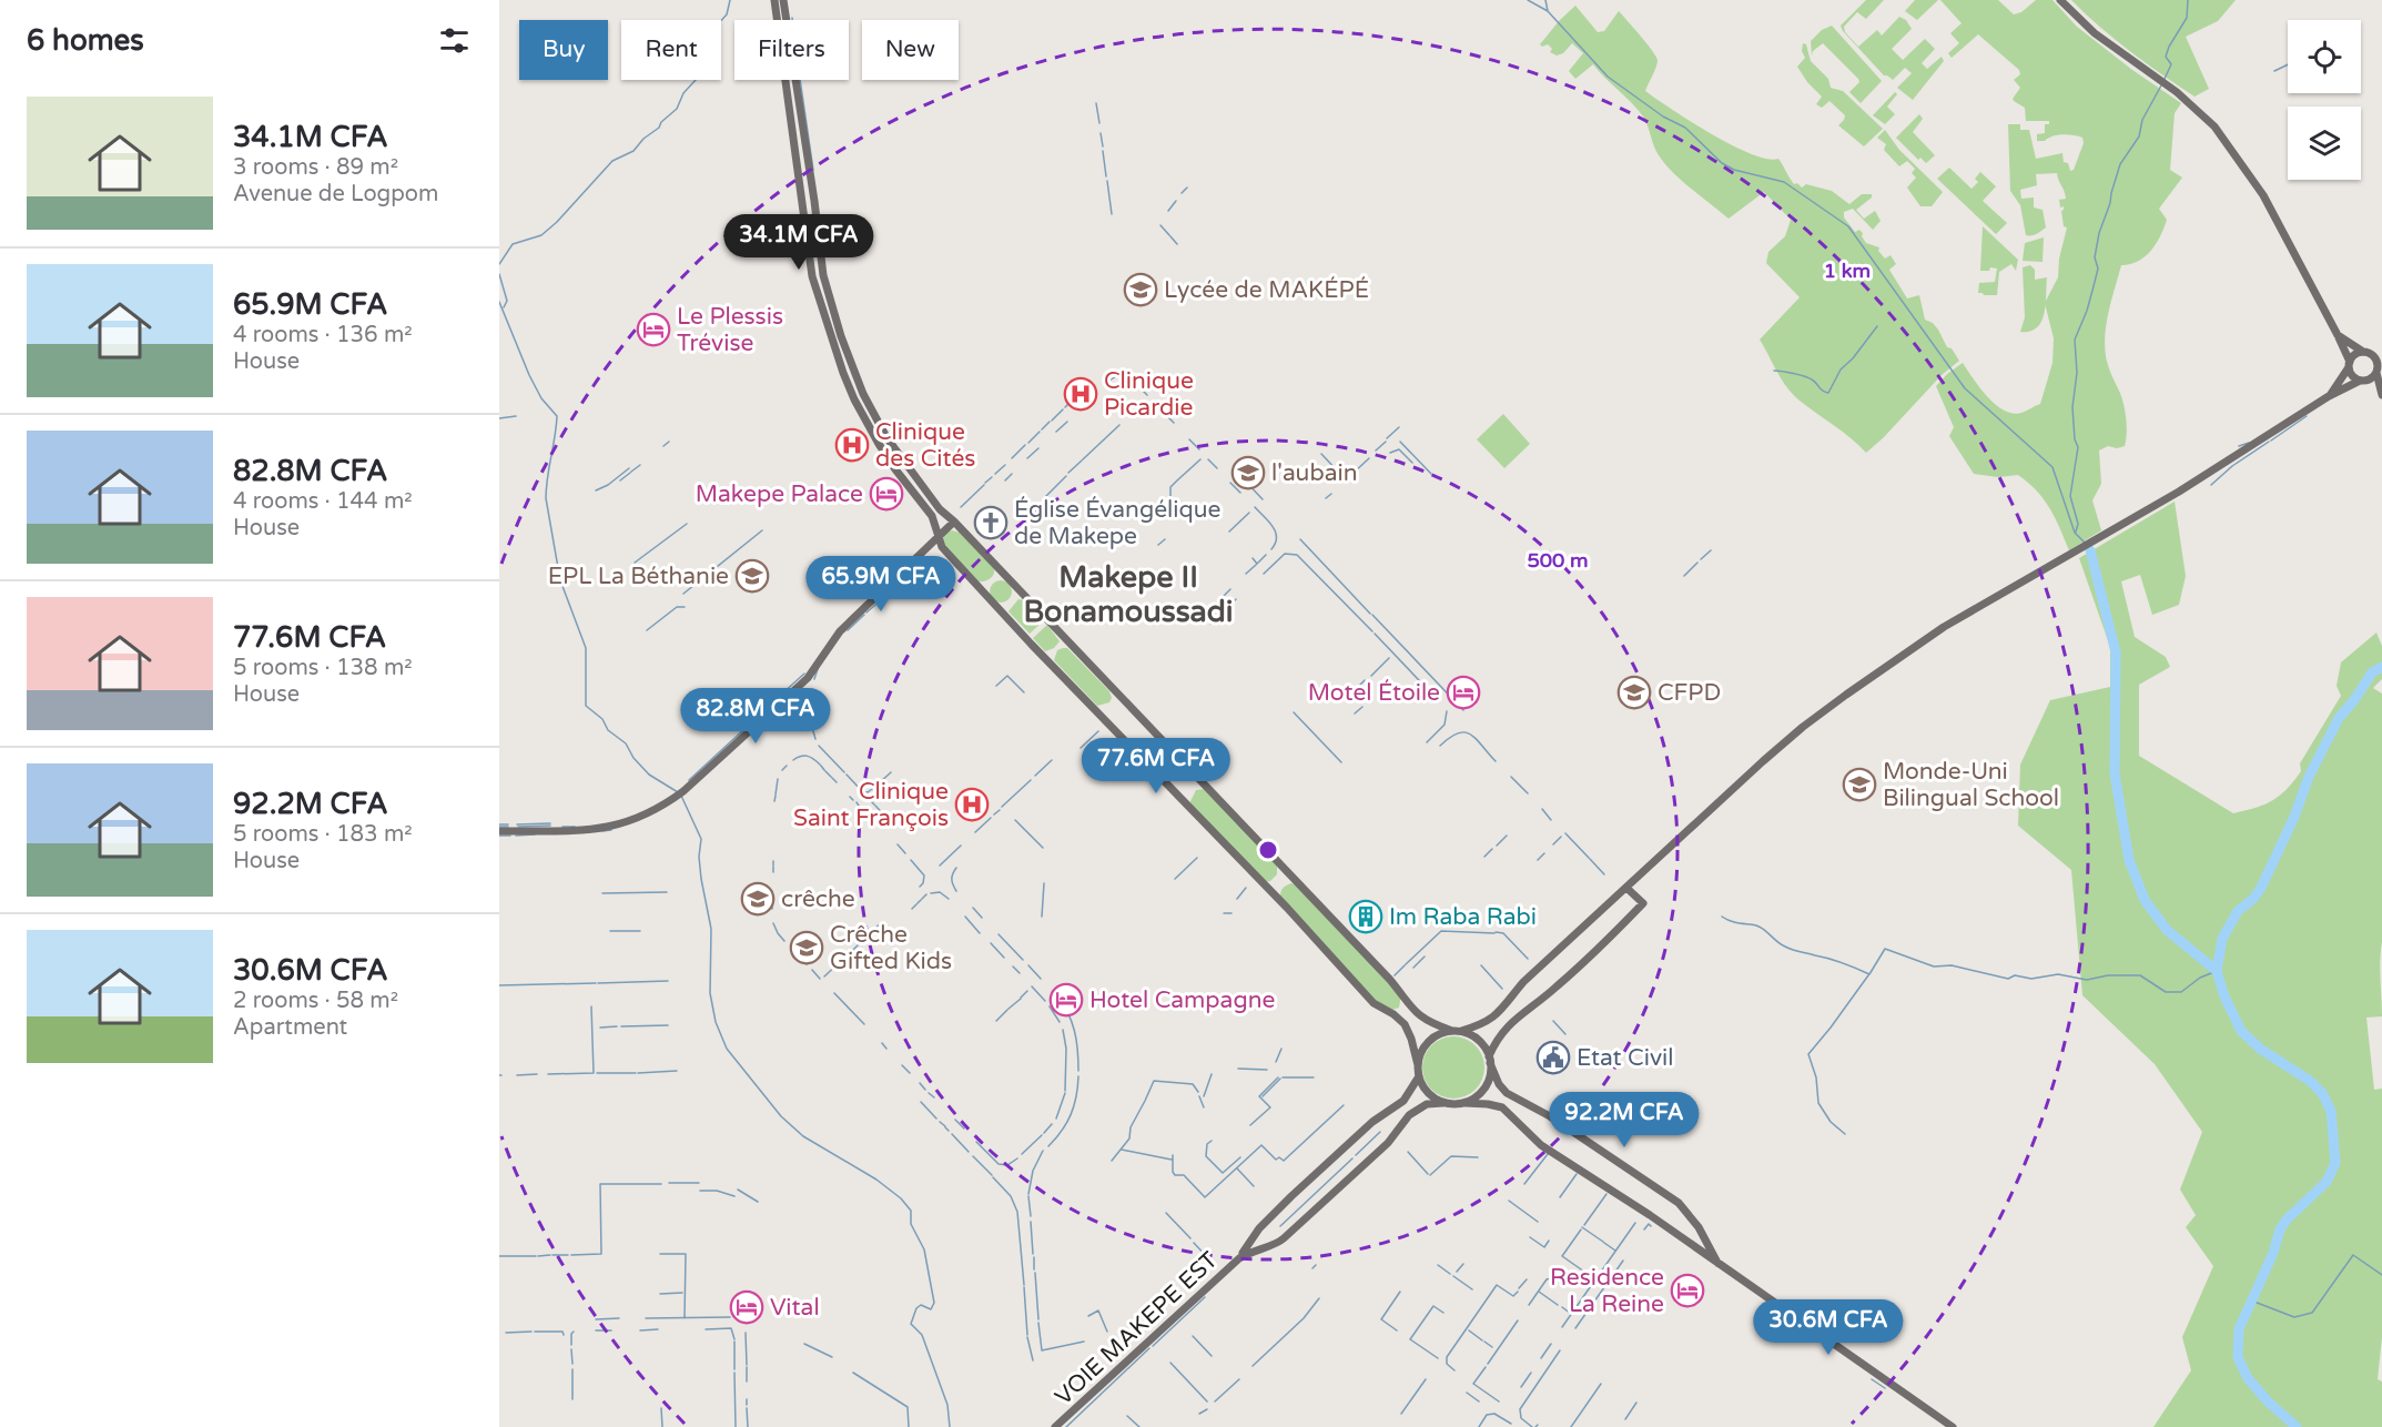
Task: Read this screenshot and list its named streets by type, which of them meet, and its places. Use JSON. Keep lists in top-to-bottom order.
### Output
{
  "streets": {
    "main road": ["VOIE MAKEPE EST"]
  },
  "districts": ["Makepe II Bonamoussadi"],
  "places": {
    "school or university": [
      "Lycée de MAKÉPÉ",
      "l'aubain",
      "EPL La Béthanie",
      "CFPD",
      "Monde-Uni Bilingual School",
      "crêche",
      "Crêche Gifted Kids"
    ],
    "hotel": [
      "Le Plessis Trévise",
      "Makepe Palace",
      "Motel Étoile",
      "Hotel Campagne",
      "Residence La Reine",
      "Vital"
    ],
    "hospital": ["Clinique Picardie", "Clinique des Cités", "Clinique Saint François"],
    "church": ["Église Évangélique de Makepe"],
    "building": ["Im Raba Rabi"],
    "public building": ["Etat Civil"]
  },
  "page": {
    "heading": "6 homes",
    "chip": [
      "Buy",
      "Rent",
      "Filters",
      "New"
    ],
    "list": [
      {
        "name": "34.1M CFA",
        "note": "3 rooms · 89 m² · Avenue de Logpom"
      },
      {
        "name": "65.9M CFA",
        "note": "4 rooms · 136 m² · House"
      },
      {
        "name": "82.8M CFA",
        "note": "4 rooms · 144 m² · House"
      },
      {
        "name": "77.6M CFA",
        "note": "5 rooms · 138 m² · House"
      },
      {
        "name": "92.2M CFA",
        "note": "5 rooms · 183 m² · House"
      },
      {
        "name": "30.6M CFA",
        "note": "2 rooms · 58 m² · Apartment"
      }
    ],
    "price": [
      "34.1M CFA",
      "65.9M CFA",
      "82.8M CFA",
      "77.6M CFA",
      "92.2M CFA",
      "30.6M CFA"
    ]
  },
  "rings": ["1 km", "500 m"]
}
